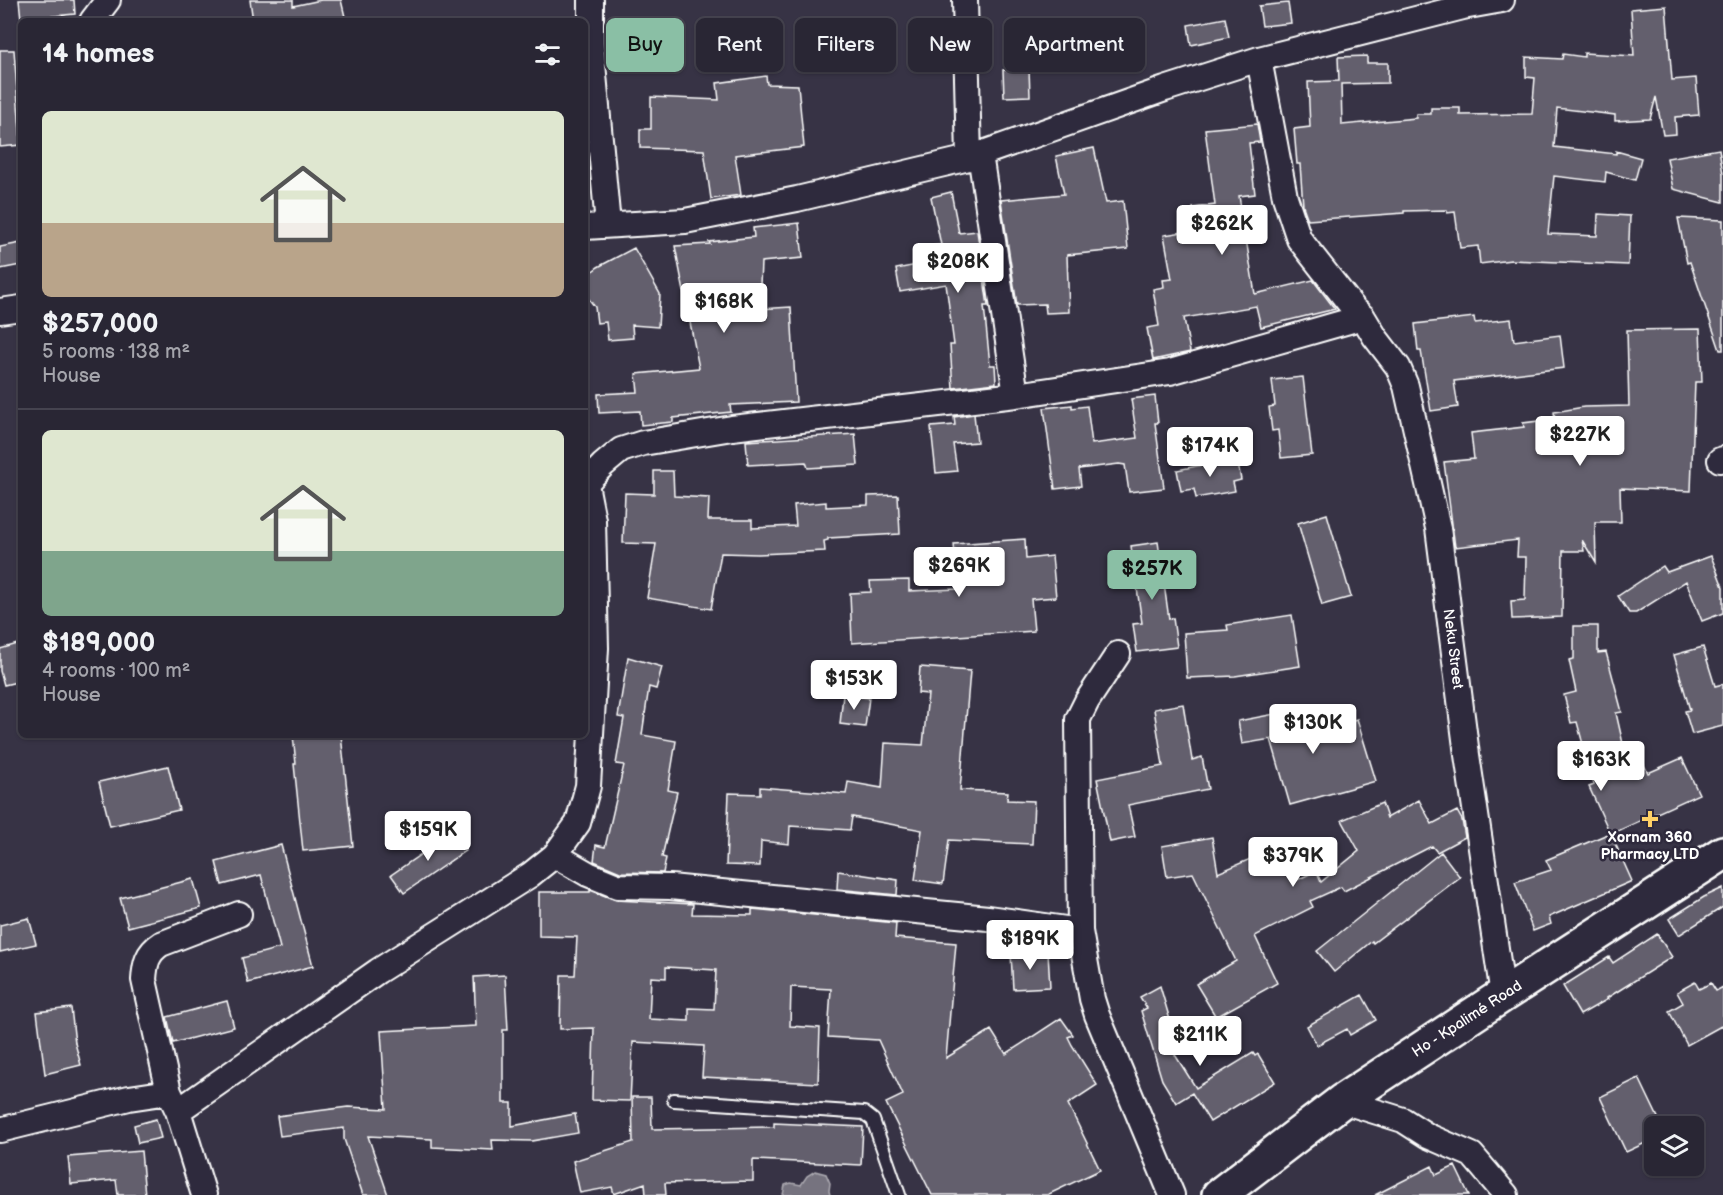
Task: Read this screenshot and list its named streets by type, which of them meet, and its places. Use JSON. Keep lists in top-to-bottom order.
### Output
{
  "streets": {
    "main road": ["Ho - Kpalimé Road"],
    "street": ["Neku Street"]
  },
  "crossings": [
    ["Neku Street", "Ho - Kpalimé Road"]
  ],
  "places": {
    "health": ["Xornam 360 Pharmacy LTD"]
  },
  "page": {
    "chip": [
      "Buy",
      "Rent",
      "Filters",
      "New",
      "Apartment"
    ],
    "heading": "14 homes",
    "list": [
      {
        "name": "$257,000",
        "note": "5 rooms · 138 m² · House"
      },
      {
        "name": "$189,000",
        "note": "4 rooms · 100 m² · House"
      }
    ],
    "price": [
      "$262K",
      "$208K",
      "$168K",
      "$227K",
      "$174K",
      "$269K",
      "$257K",
      "$153K",
      "$130K",
      "$163K",
      "$159K",
      "$379K",
      "$189K",
      "$211K"
    ]
  }
}
